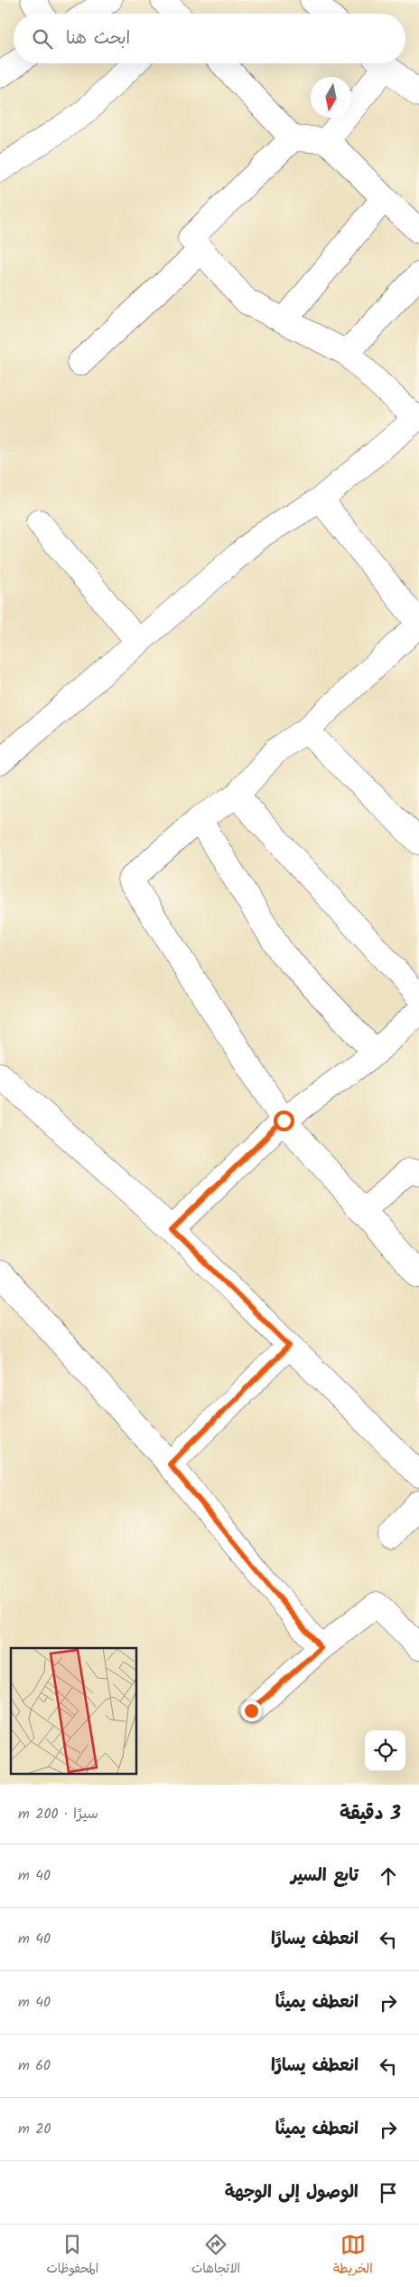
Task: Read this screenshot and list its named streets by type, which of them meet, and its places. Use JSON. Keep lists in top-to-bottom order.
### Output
{
  "north": "bottom",
  "page": {
    "search": "ابحث هنا",
    "heading": ["3 دقيقة", "سيرًا · 200 m"],
    "list": [
      ["تابع السير", "40 m"],
      ["انعطف يسارًا", "40 m"],
      ["انعطف يمينًا", "40 m"],
      ["انعطف يسارًا", "60 m"],
      ["انعطف يمينًا", "20 m"],
      "الوصول إلى الوجهة"
    ],
    "nav": ["الخريطة", "الاتجاهات", "المحفوظات"]
  }
}
